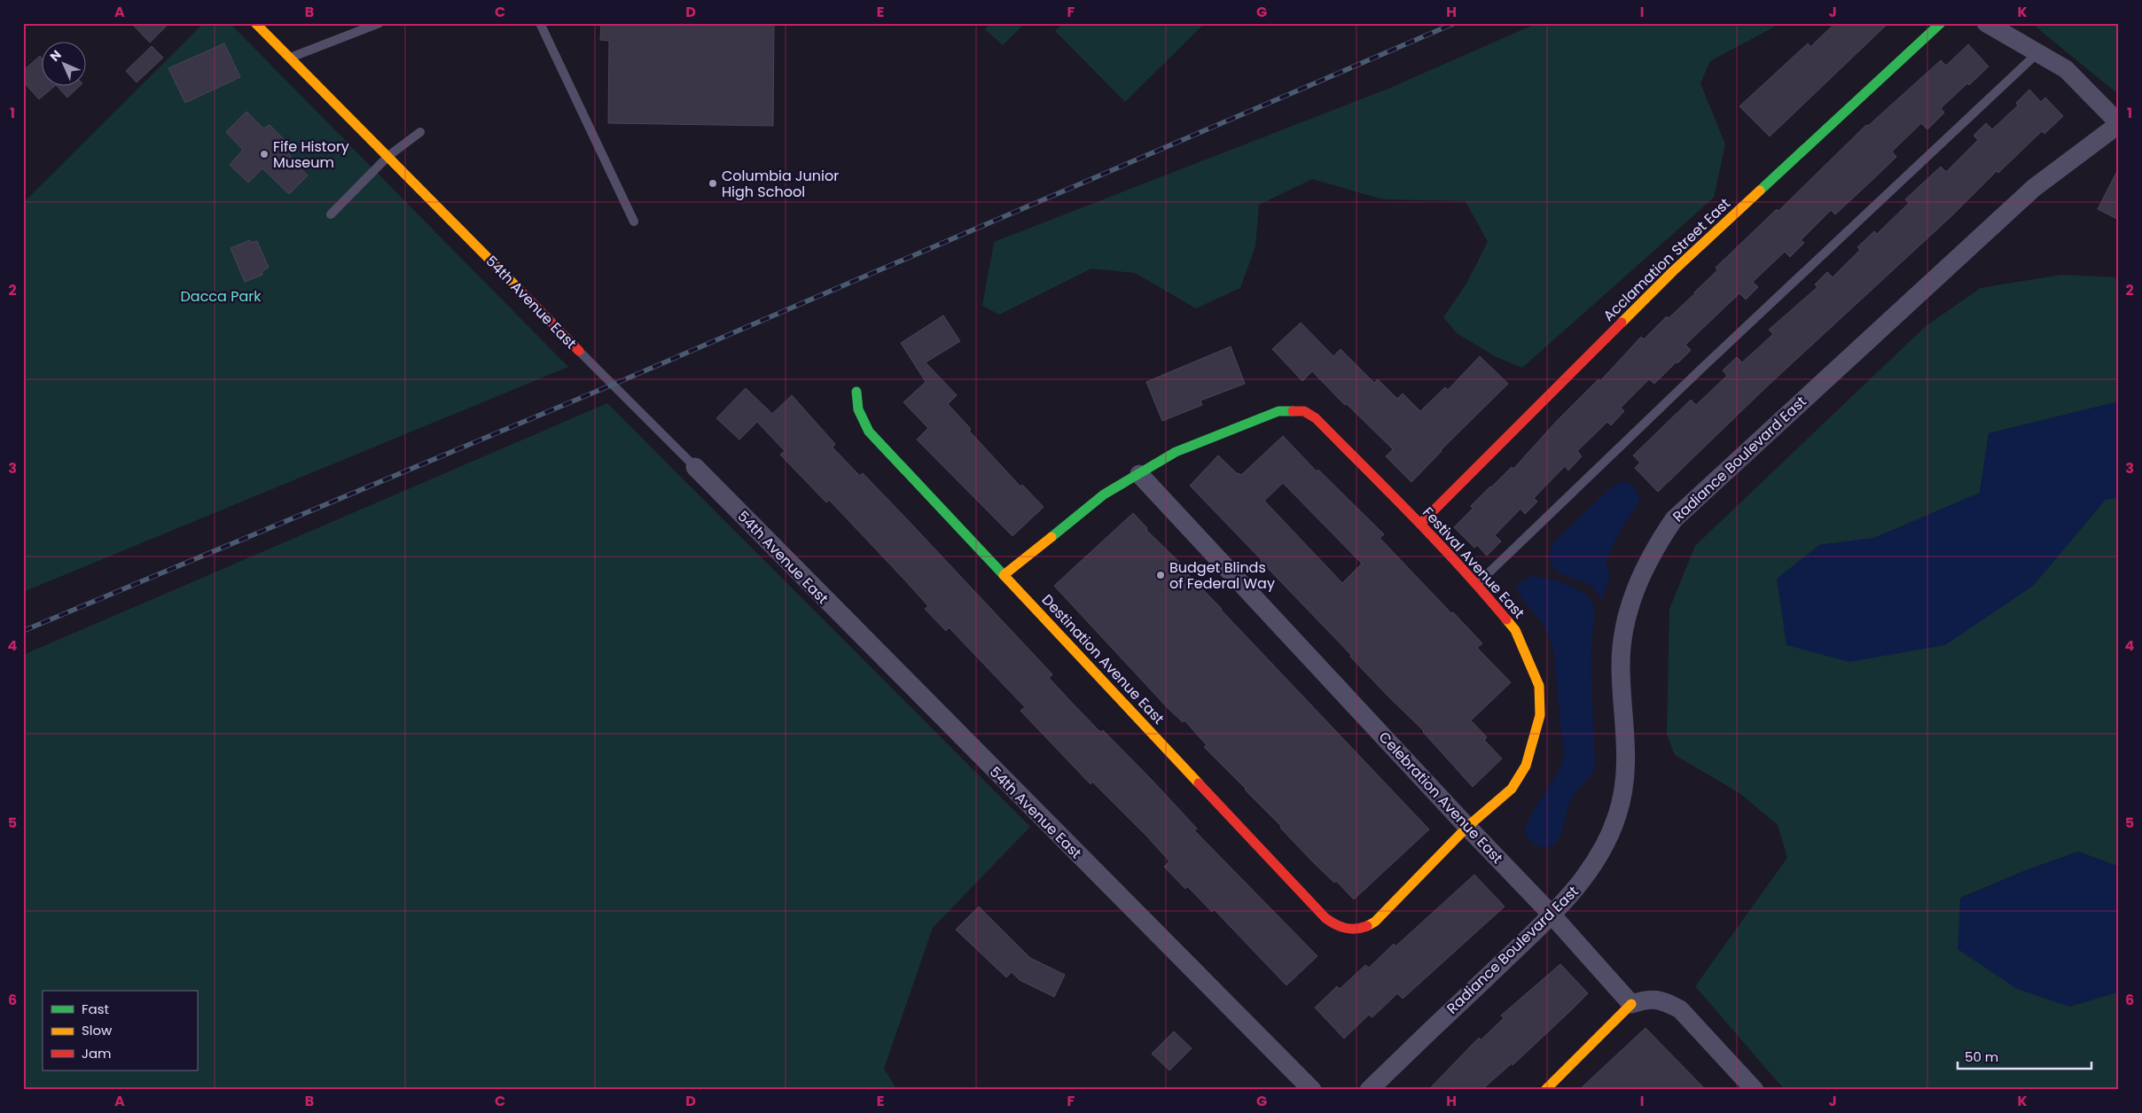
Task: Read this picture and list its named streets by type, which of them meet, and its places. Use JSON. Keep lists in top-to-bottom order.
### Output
{
  "streets": {
    "street": [
      "Acclamation Street East",
      "54th Avenue East",
      "Radiance Boulevard East",
      "Festival Avenue East",
      "Destination Avenue East",
      "Celebration Avenue East"
    ]
  },
  "crossings": [
    ["Acclamation Street East", "Festival Avenue East"],
    ["Radiance Boulevard East", "Celebration Avenue East"],
    ["Festival Avenue East", "Destination Avenue East"],
    ["Festival Avenue East", "Celebration Avenue East"]
  ],
  "parks": ["Dacca Park"],
  "places": ["Fife History Museum", "Columbia Junior High School", "Budget Blinds of Federal Way"],
  "legend": ["Fast", "Slow", "Jam"],
  "scale_bar": "50 m",
  "north": "top left",
  "grid": {
    "columns": [
      "A",
      "B",
      "C",
      "D",
      "E",
      "F",
      "G",
      "H",
      "I",
      "J",
      "K"
    ],
    "rows": [
      "1",
      "2",
      "3",
      "4",
      "5",
      "6"
    ]
  }
}
